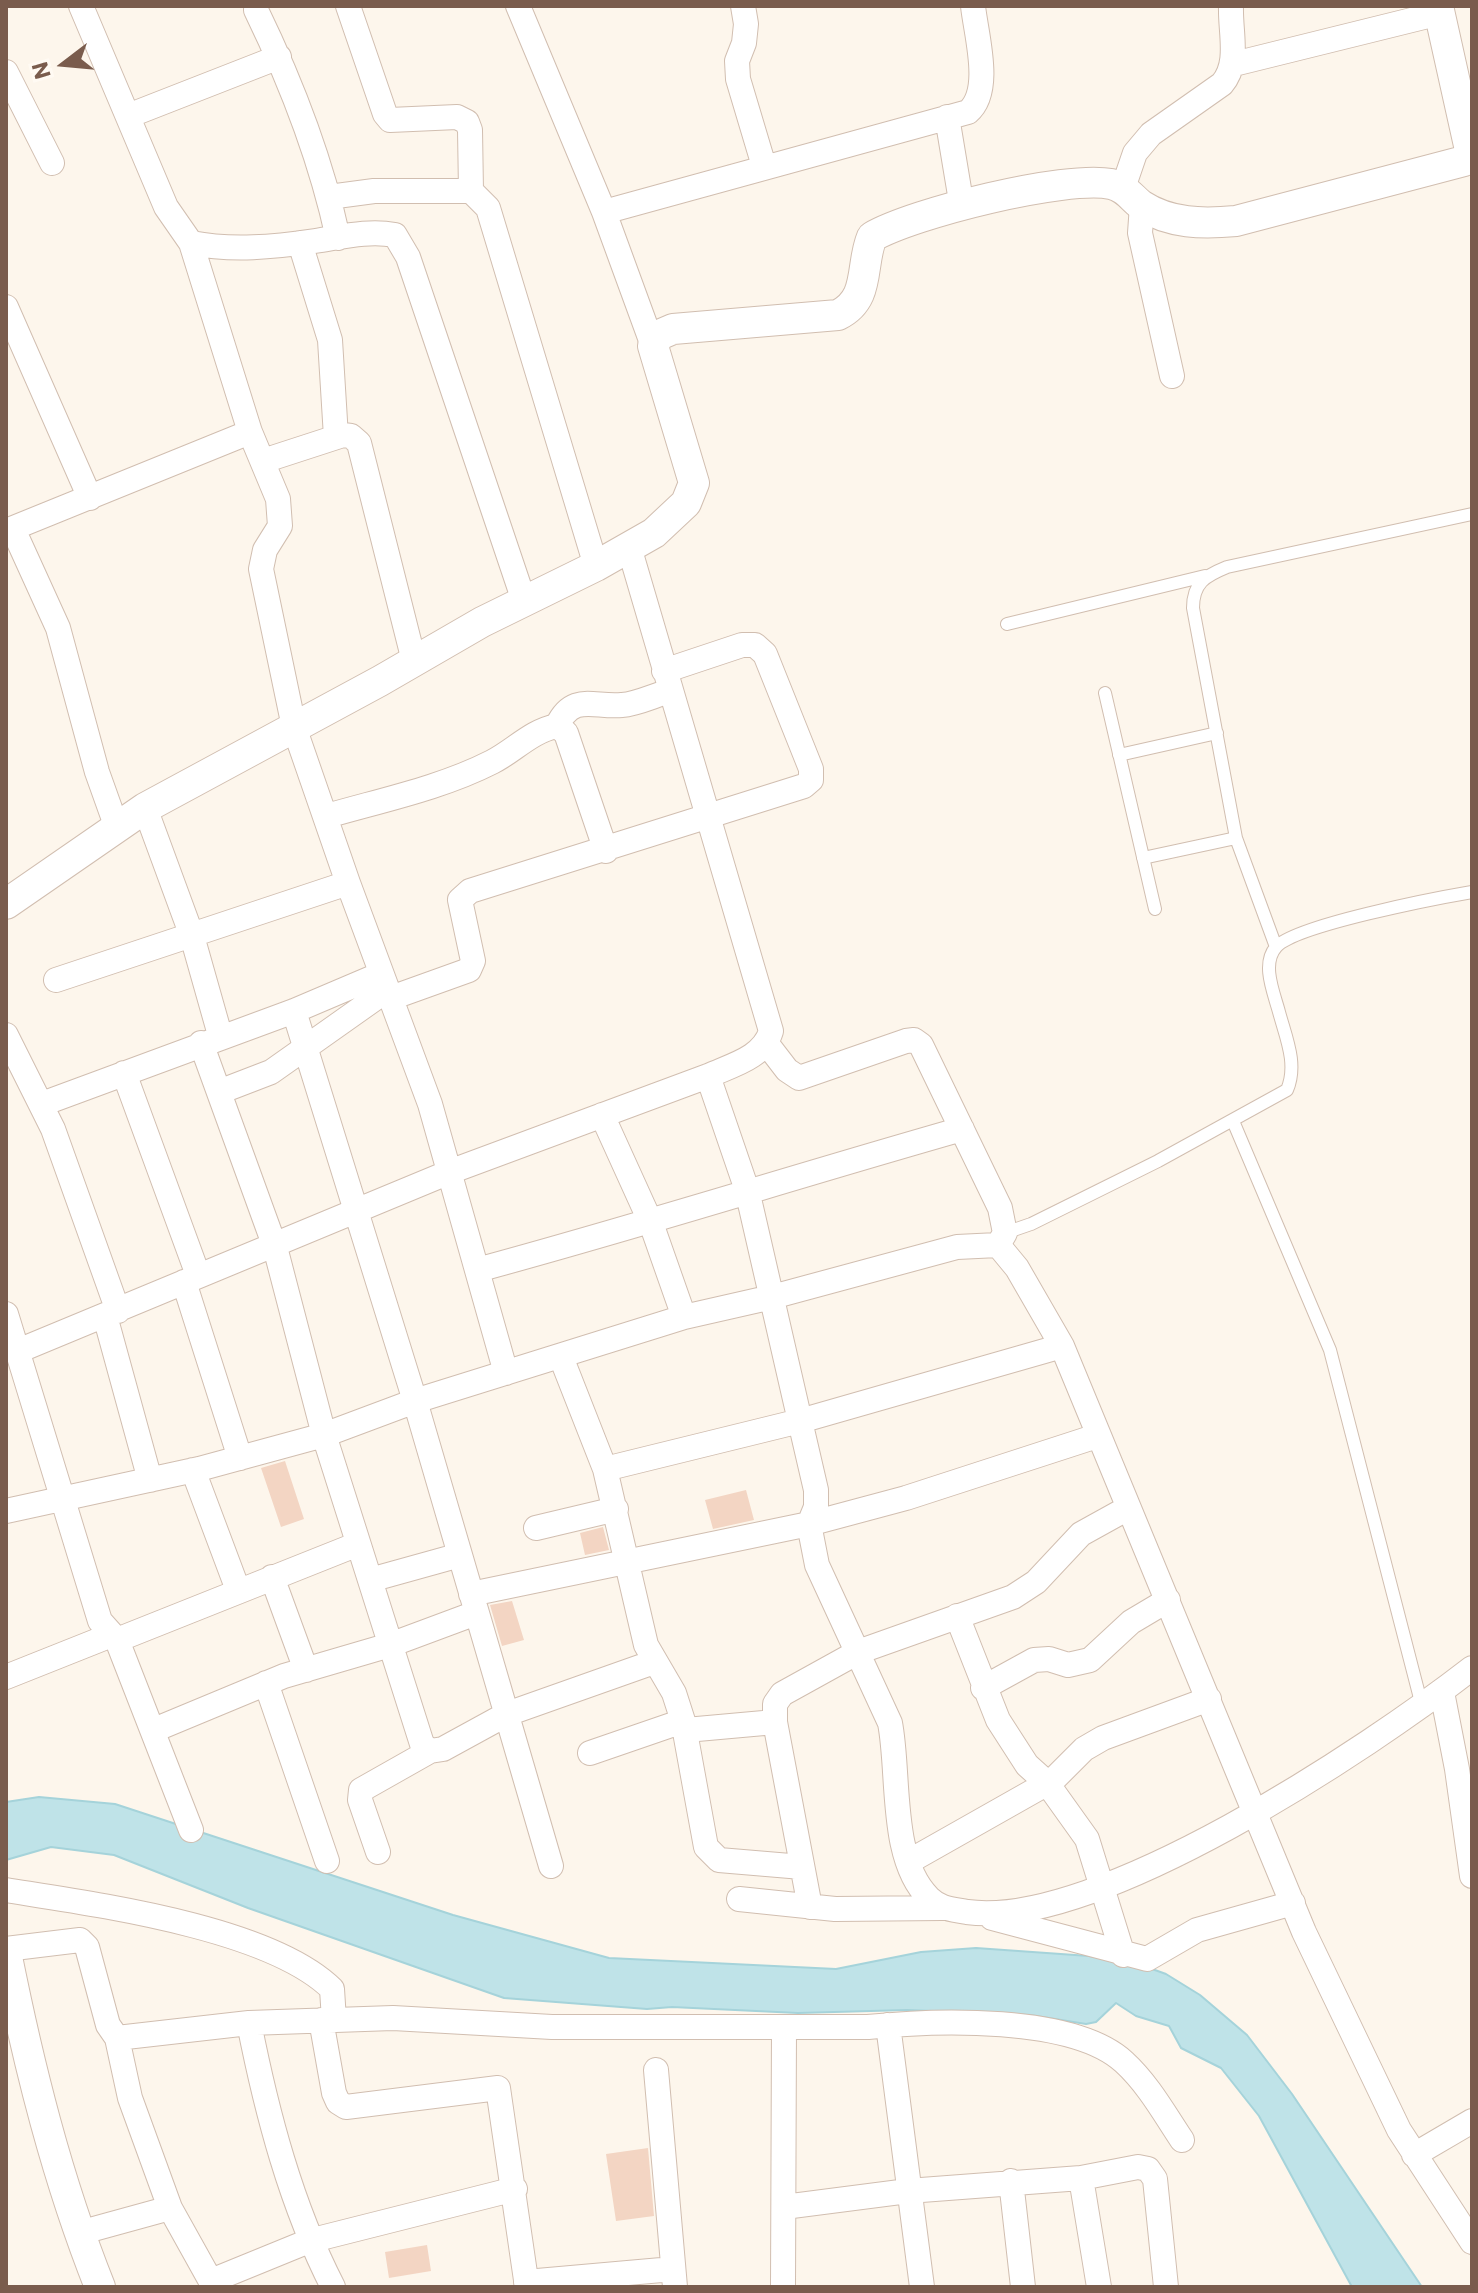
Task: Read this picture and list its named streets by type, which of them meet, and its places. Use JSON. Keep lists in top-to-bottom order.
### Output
{
  "north": "left"
}
